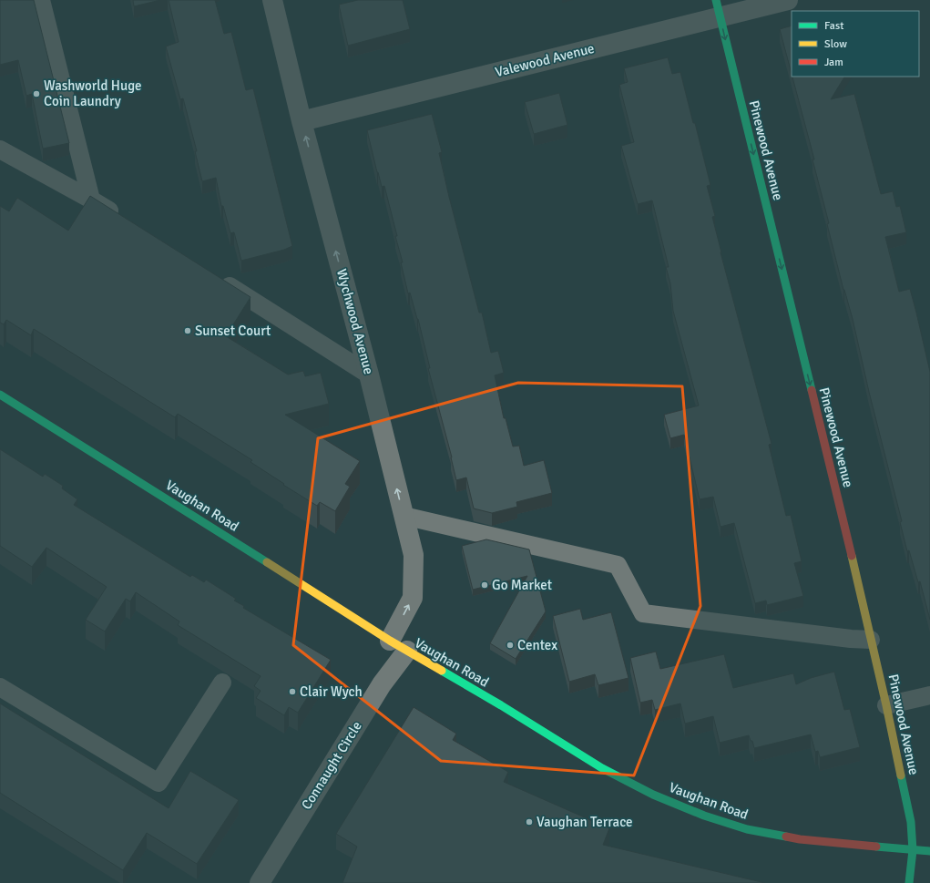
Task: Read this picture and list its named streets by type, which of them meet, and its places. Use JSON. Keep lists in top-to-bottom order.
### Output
{
  "streets": {
    "street": [
      "Valewood Avenue",
      "Pinewood Avenue",
      "Wychwood Avenue",
      "Vaughan Road",
      "Connaught Circle"
    ]
  },
  "crossings": [
    ["Valewood Avenue", "Pinewood Avenue"],
    ["Valewood Avenue", "Wychwood Avenue"],
    ["Pinewood Avenue", "Vaughan Road"],
    ["Wychwood Avenue", "Vaughan Road"],
    ["Vaughan Road", "Connaught Circle"]
  ],
  "one_way": ["Pinewood Avenue", "Wychwood Avenue"],
  "places": [
    "Washworld Huge Coin Laundry",
    "Sunset Court",
    "Go Market",
    "Centex",
    "Clair Wych",
    "Vaughan Terrace"
  ],
  "legend": ["Fast", "Slow", "Jam"]
}
